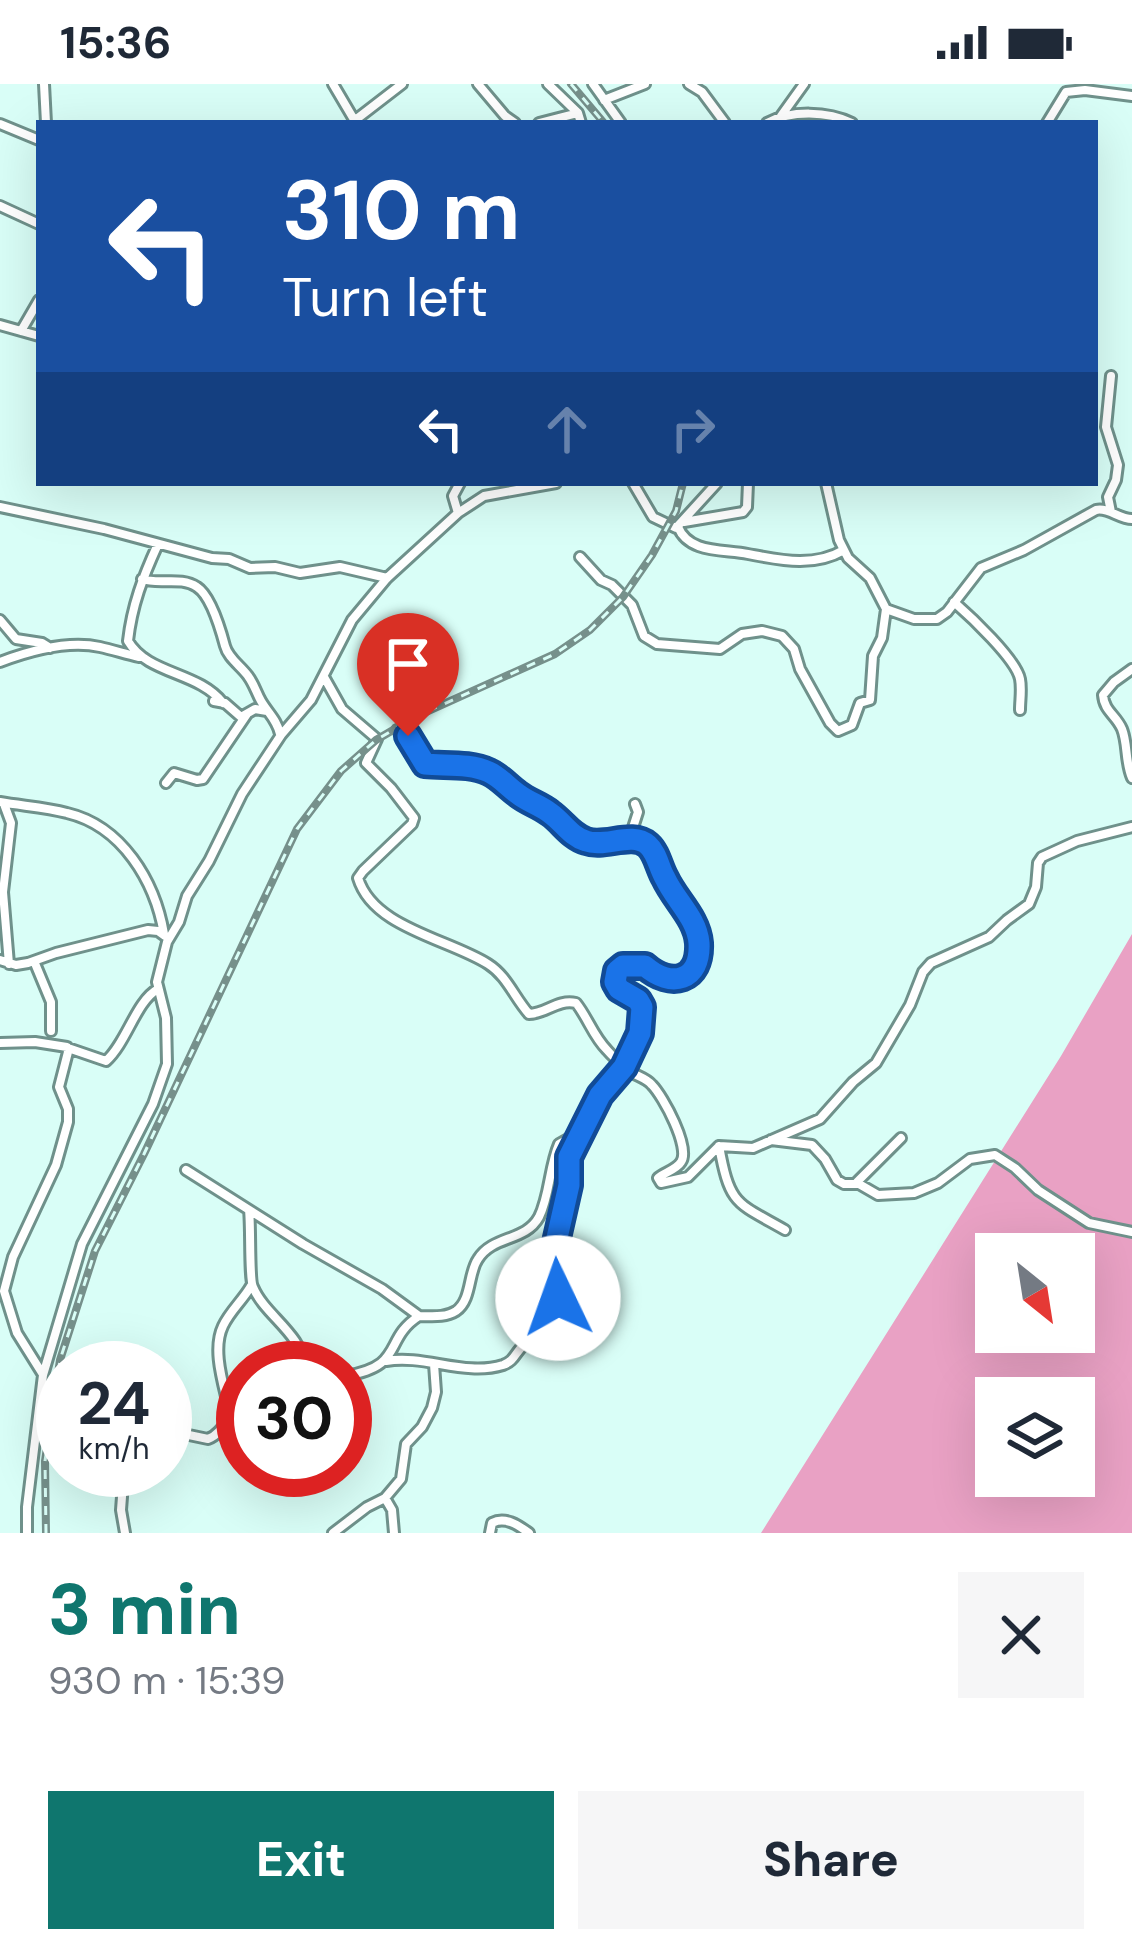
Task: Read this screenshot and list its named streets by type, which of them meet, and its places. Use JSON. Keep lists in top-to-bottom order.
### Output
{
  "north": "bottom right",
  "page": {
    "status": "15:36",
    "turn": ["310 m", "Turn left"],
    "speed": "24 km/h",
    "limit": "30",
    "heading": ["3 min", "930 m · 15:39"],
    "buttons": ["Exit", "Share"]
  }
}
